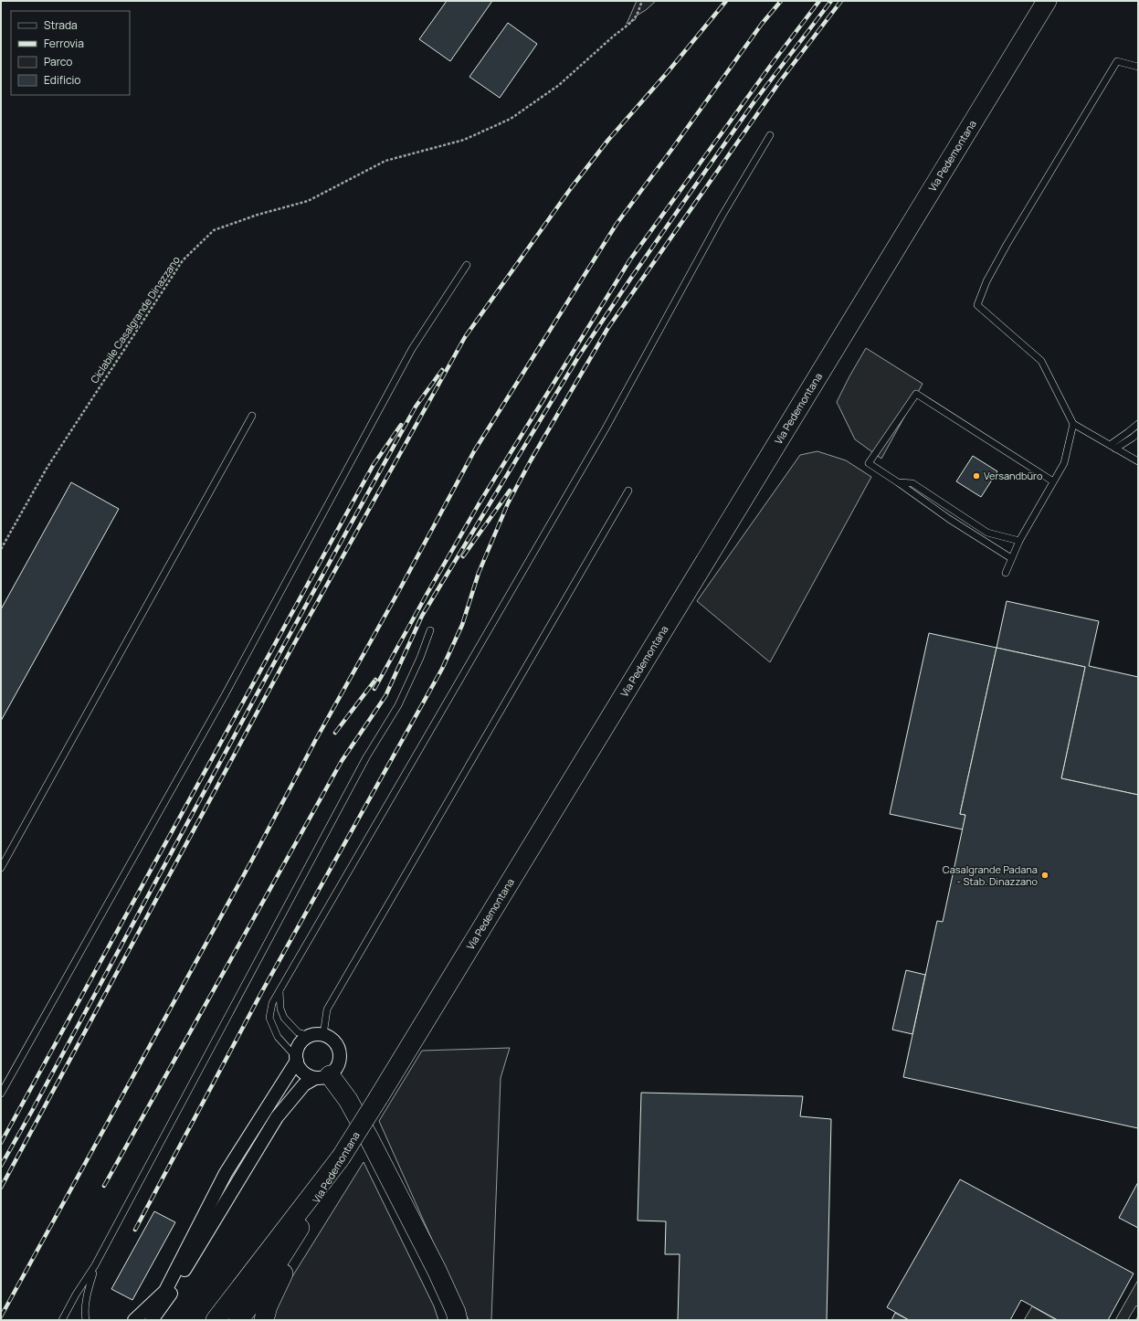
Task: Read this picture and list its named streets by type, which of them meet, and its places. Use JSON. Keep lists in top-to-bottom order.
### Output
{
  "streets": {
    "main road": ["Via Pedemontana"],
    "path": ["Ciclabile Casalgrande Dinazzano"]
  },
  "places": ["Versandbüro", "Casalgrande Padana - Stab. Dinazzano"],
  "legend": [
    "Strada",
    "Ferrovia",
    "Parco",
    "Edificio"
  ]
}
